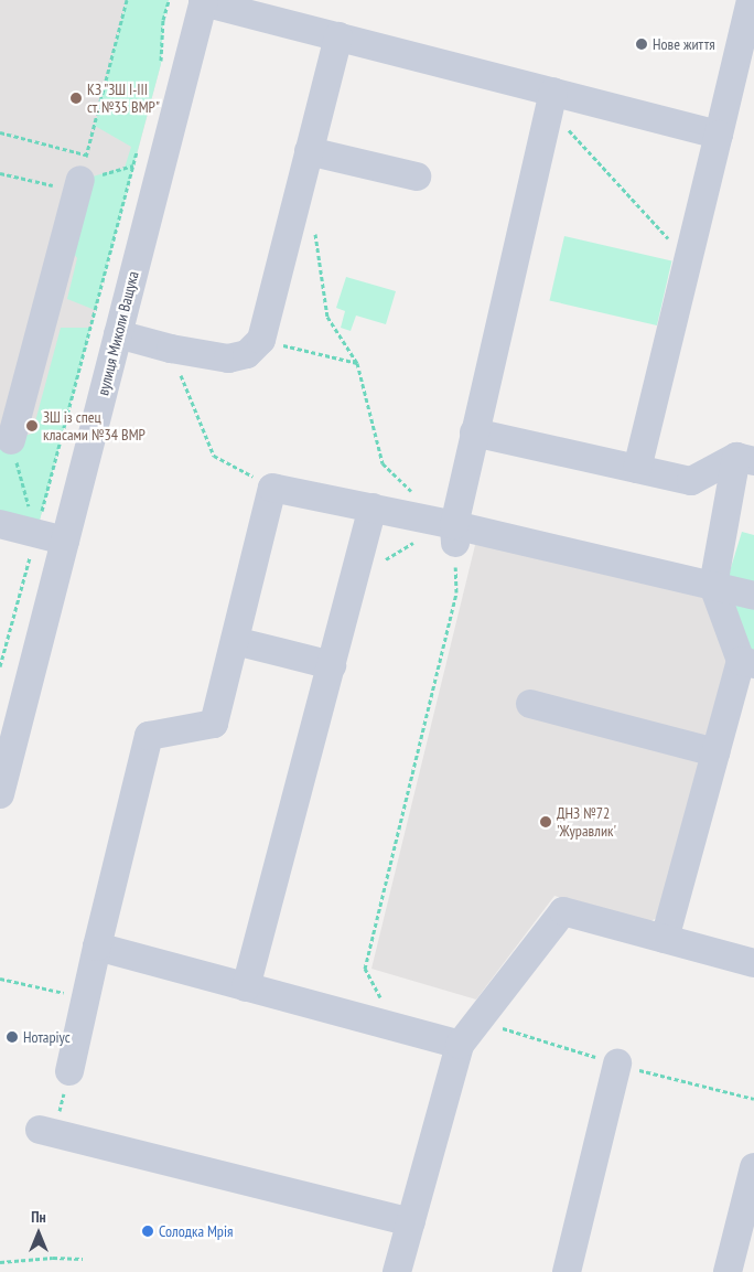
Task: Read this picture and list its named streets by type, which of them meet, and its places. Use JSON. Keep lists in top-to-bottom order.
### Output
{
  "streets": {
    "street": ["вулиця Миколи Ващука"]
  },
  "places": [
    "Нове життя",
    "КЗ \"ЗШ І-ІІІ ст. №35 ВМР\"",
    "ЗШ із спец класами №34 ВМР",
    "ДНЗ №72 'Журавлик'",
    "Нотаріус",
    "Солодка Мрія"
  ],
  "north": "top"
}
